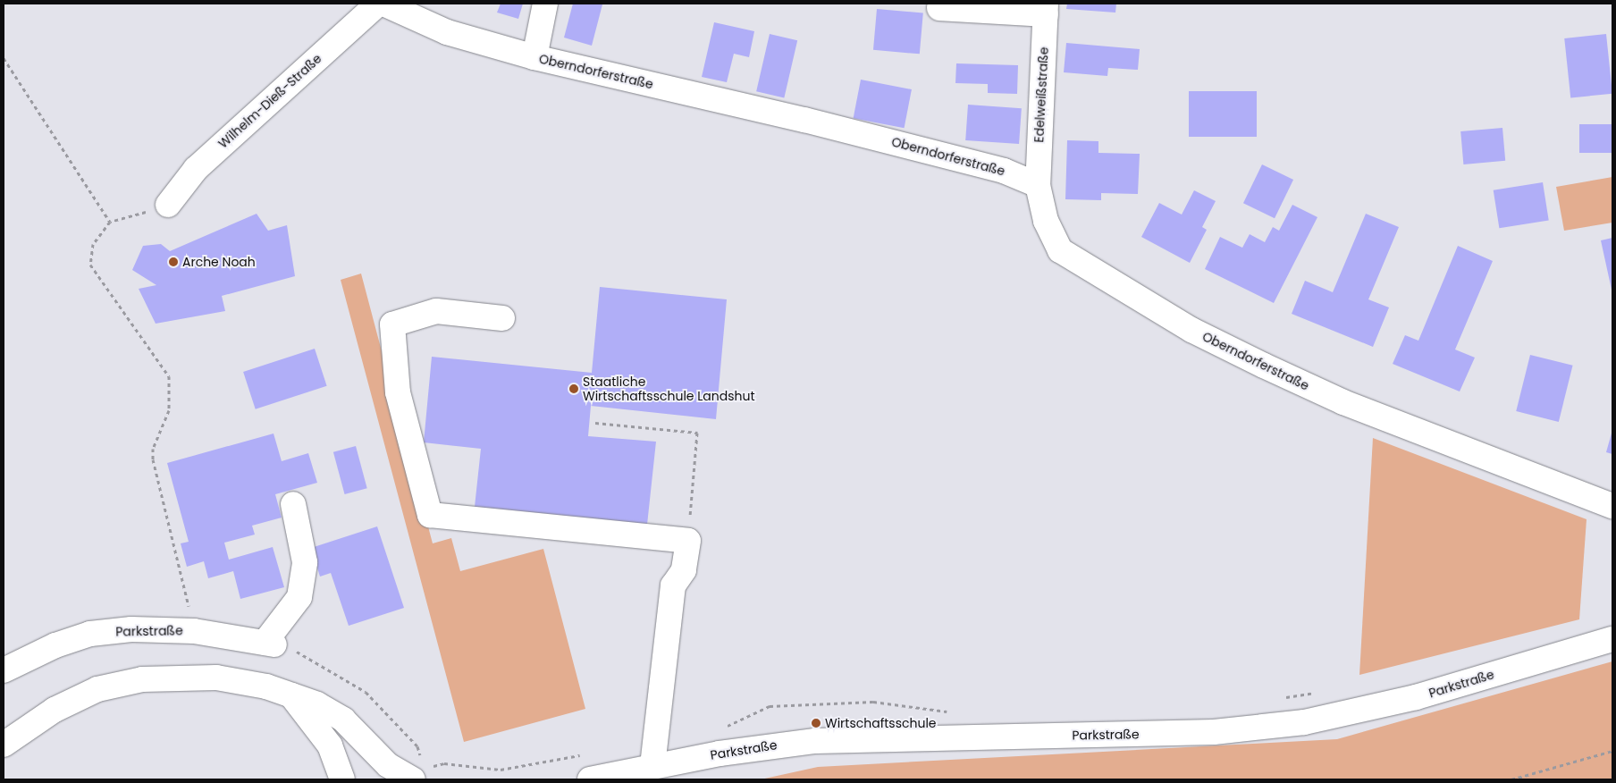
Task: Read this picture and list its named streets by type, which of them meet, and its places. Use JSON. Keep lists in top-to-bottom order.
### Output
{
  "streets": {
    "street": [
      "Oberndorferstraße",
      "Edelweißstraße",
      "Wilhelm-Dieß-Straße",
      "Parkstraße"
    ]
  },
  "crossings": [
    ["Oberndorferstraße", "Edelweißstraße"]
  ],
  "places": ["Arche Noah", "Staatliche Wirtschaftsschule Landshut", "Wirtschaftsschule"]
}
